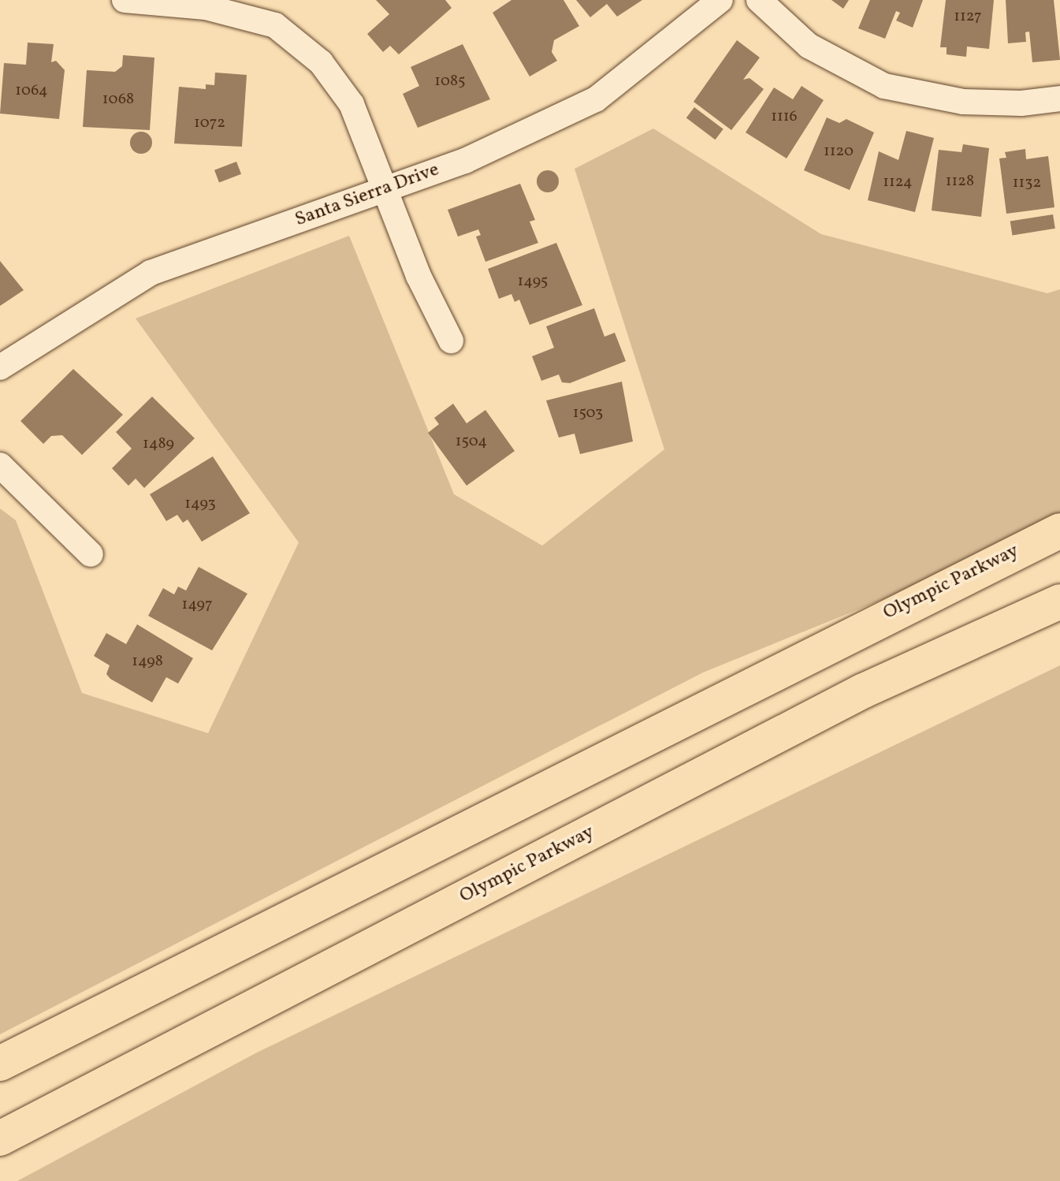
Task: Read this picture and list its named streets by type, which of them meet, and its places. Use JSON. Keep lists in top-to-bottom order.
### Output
{
  "streets": {
    "main road": ["Olympic Parkway"],
    "street": ["Santa Sierra Drive"]
  },
  "house_numbers": [
    "1127",
    "1085",
    "1064",
    "1068",
    "1116",
    "1072",
    "1120",
    "1128",
    "1124",
    "1132",
    "1495",
    "1503",
    "1504",
    "1489",
    "1493",
    "1497",
    "1498"
  ]
}
